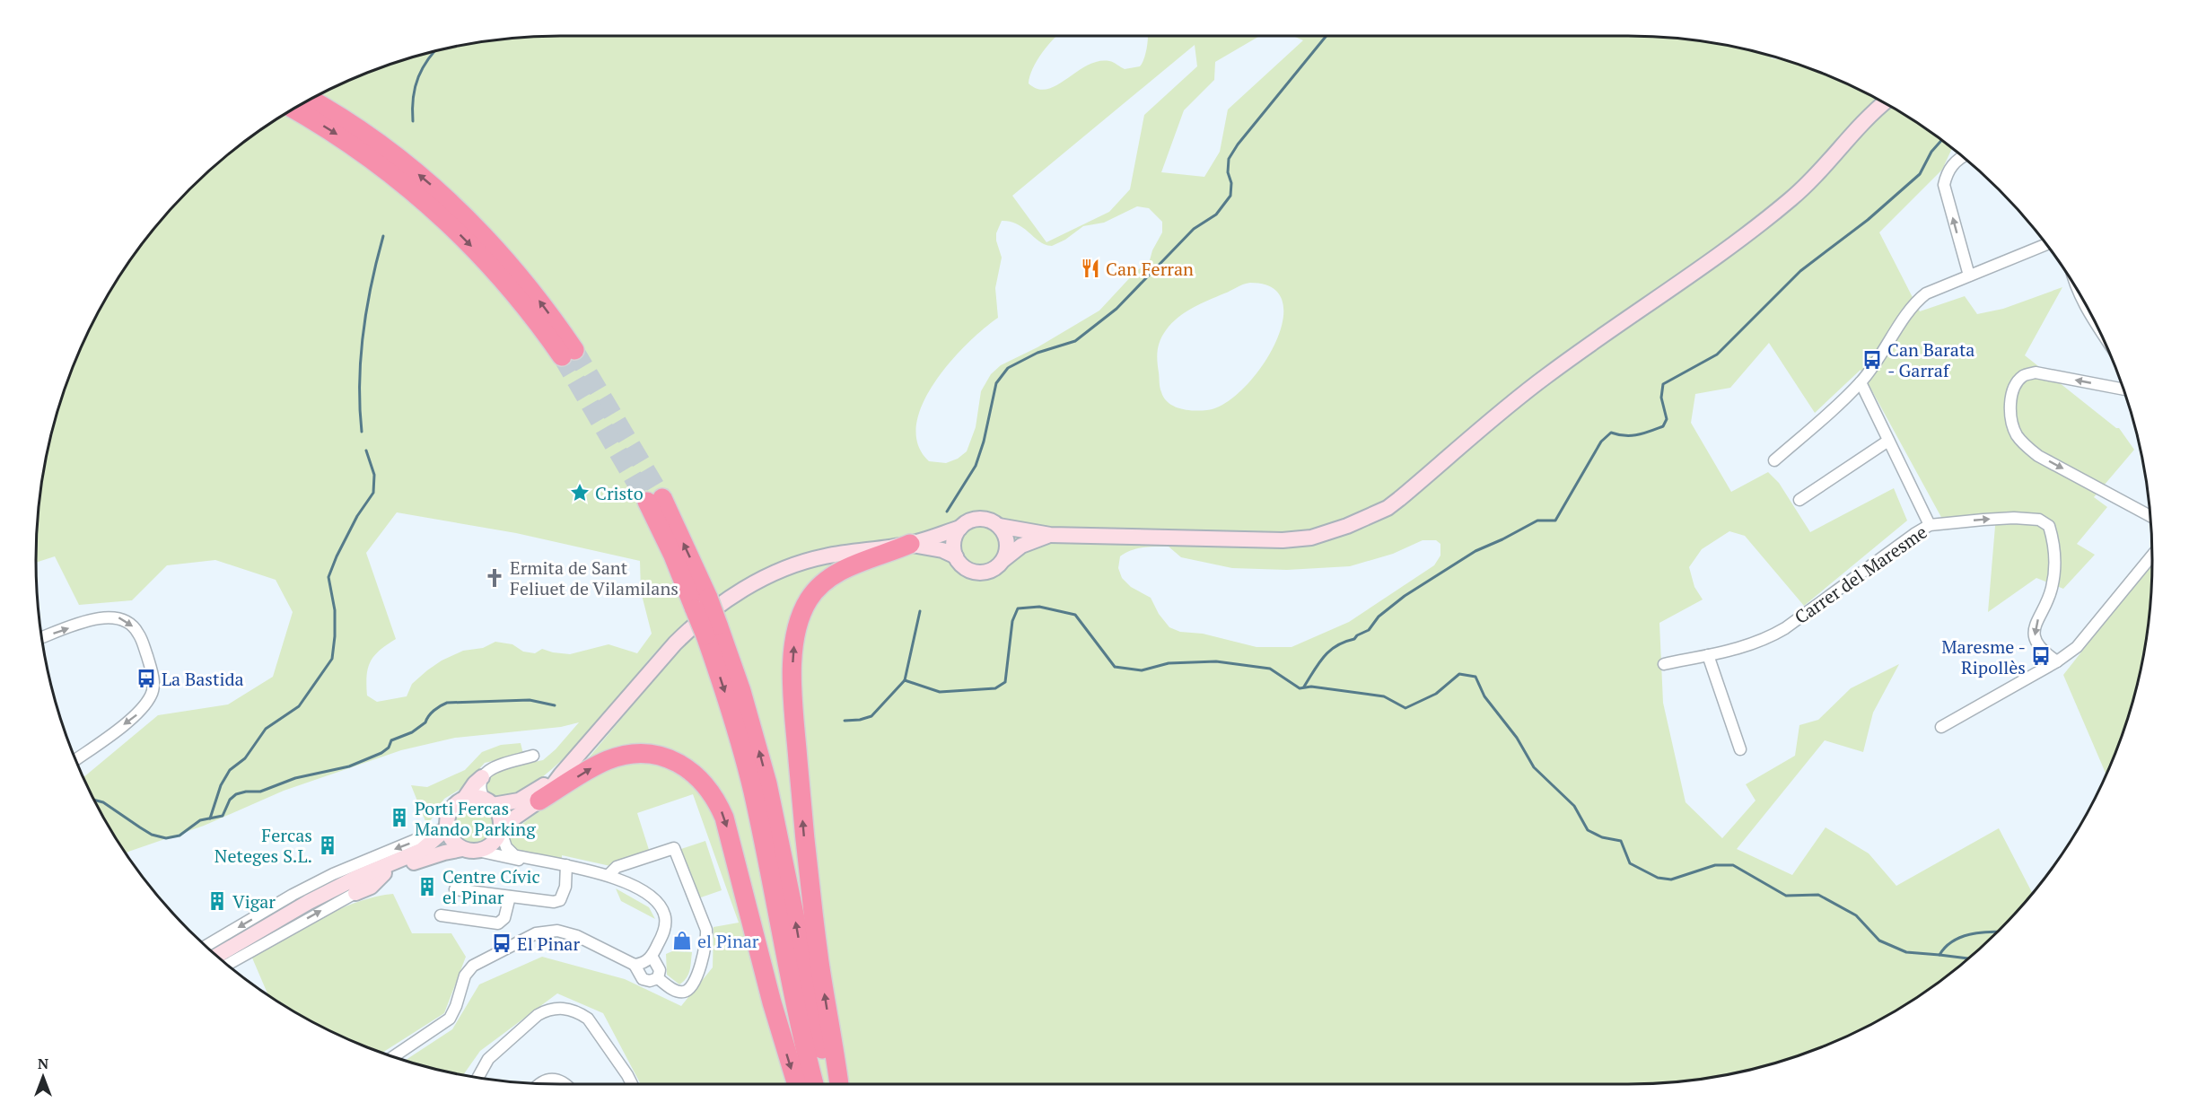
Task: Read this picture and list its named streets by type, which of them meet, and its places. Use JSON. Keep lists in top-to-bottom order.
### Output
{
  "streets": {
    "street": ["Carrer del Maresme"]
  },
  "places": {
    "restaurant": ["Can Ferran"],
    "bus stop": [
      "Can Barata - Garraf",
      "Maresme - Ripollès",
      "La Bastida",
      "El Pinar"
    ],
    "place": ["Cristo"],
    "church": ["Ermita de Sant Feliuet de Vilamilans"],
    "building": [
      "Porti Fercas Mando Parking",
      "Fercas Neteges S.L.",
      "Centre Cívic el Pinar",
      "Vigar"
    ],
    "shop": ["el Pinar"]
  },
  "north": "top"
}
